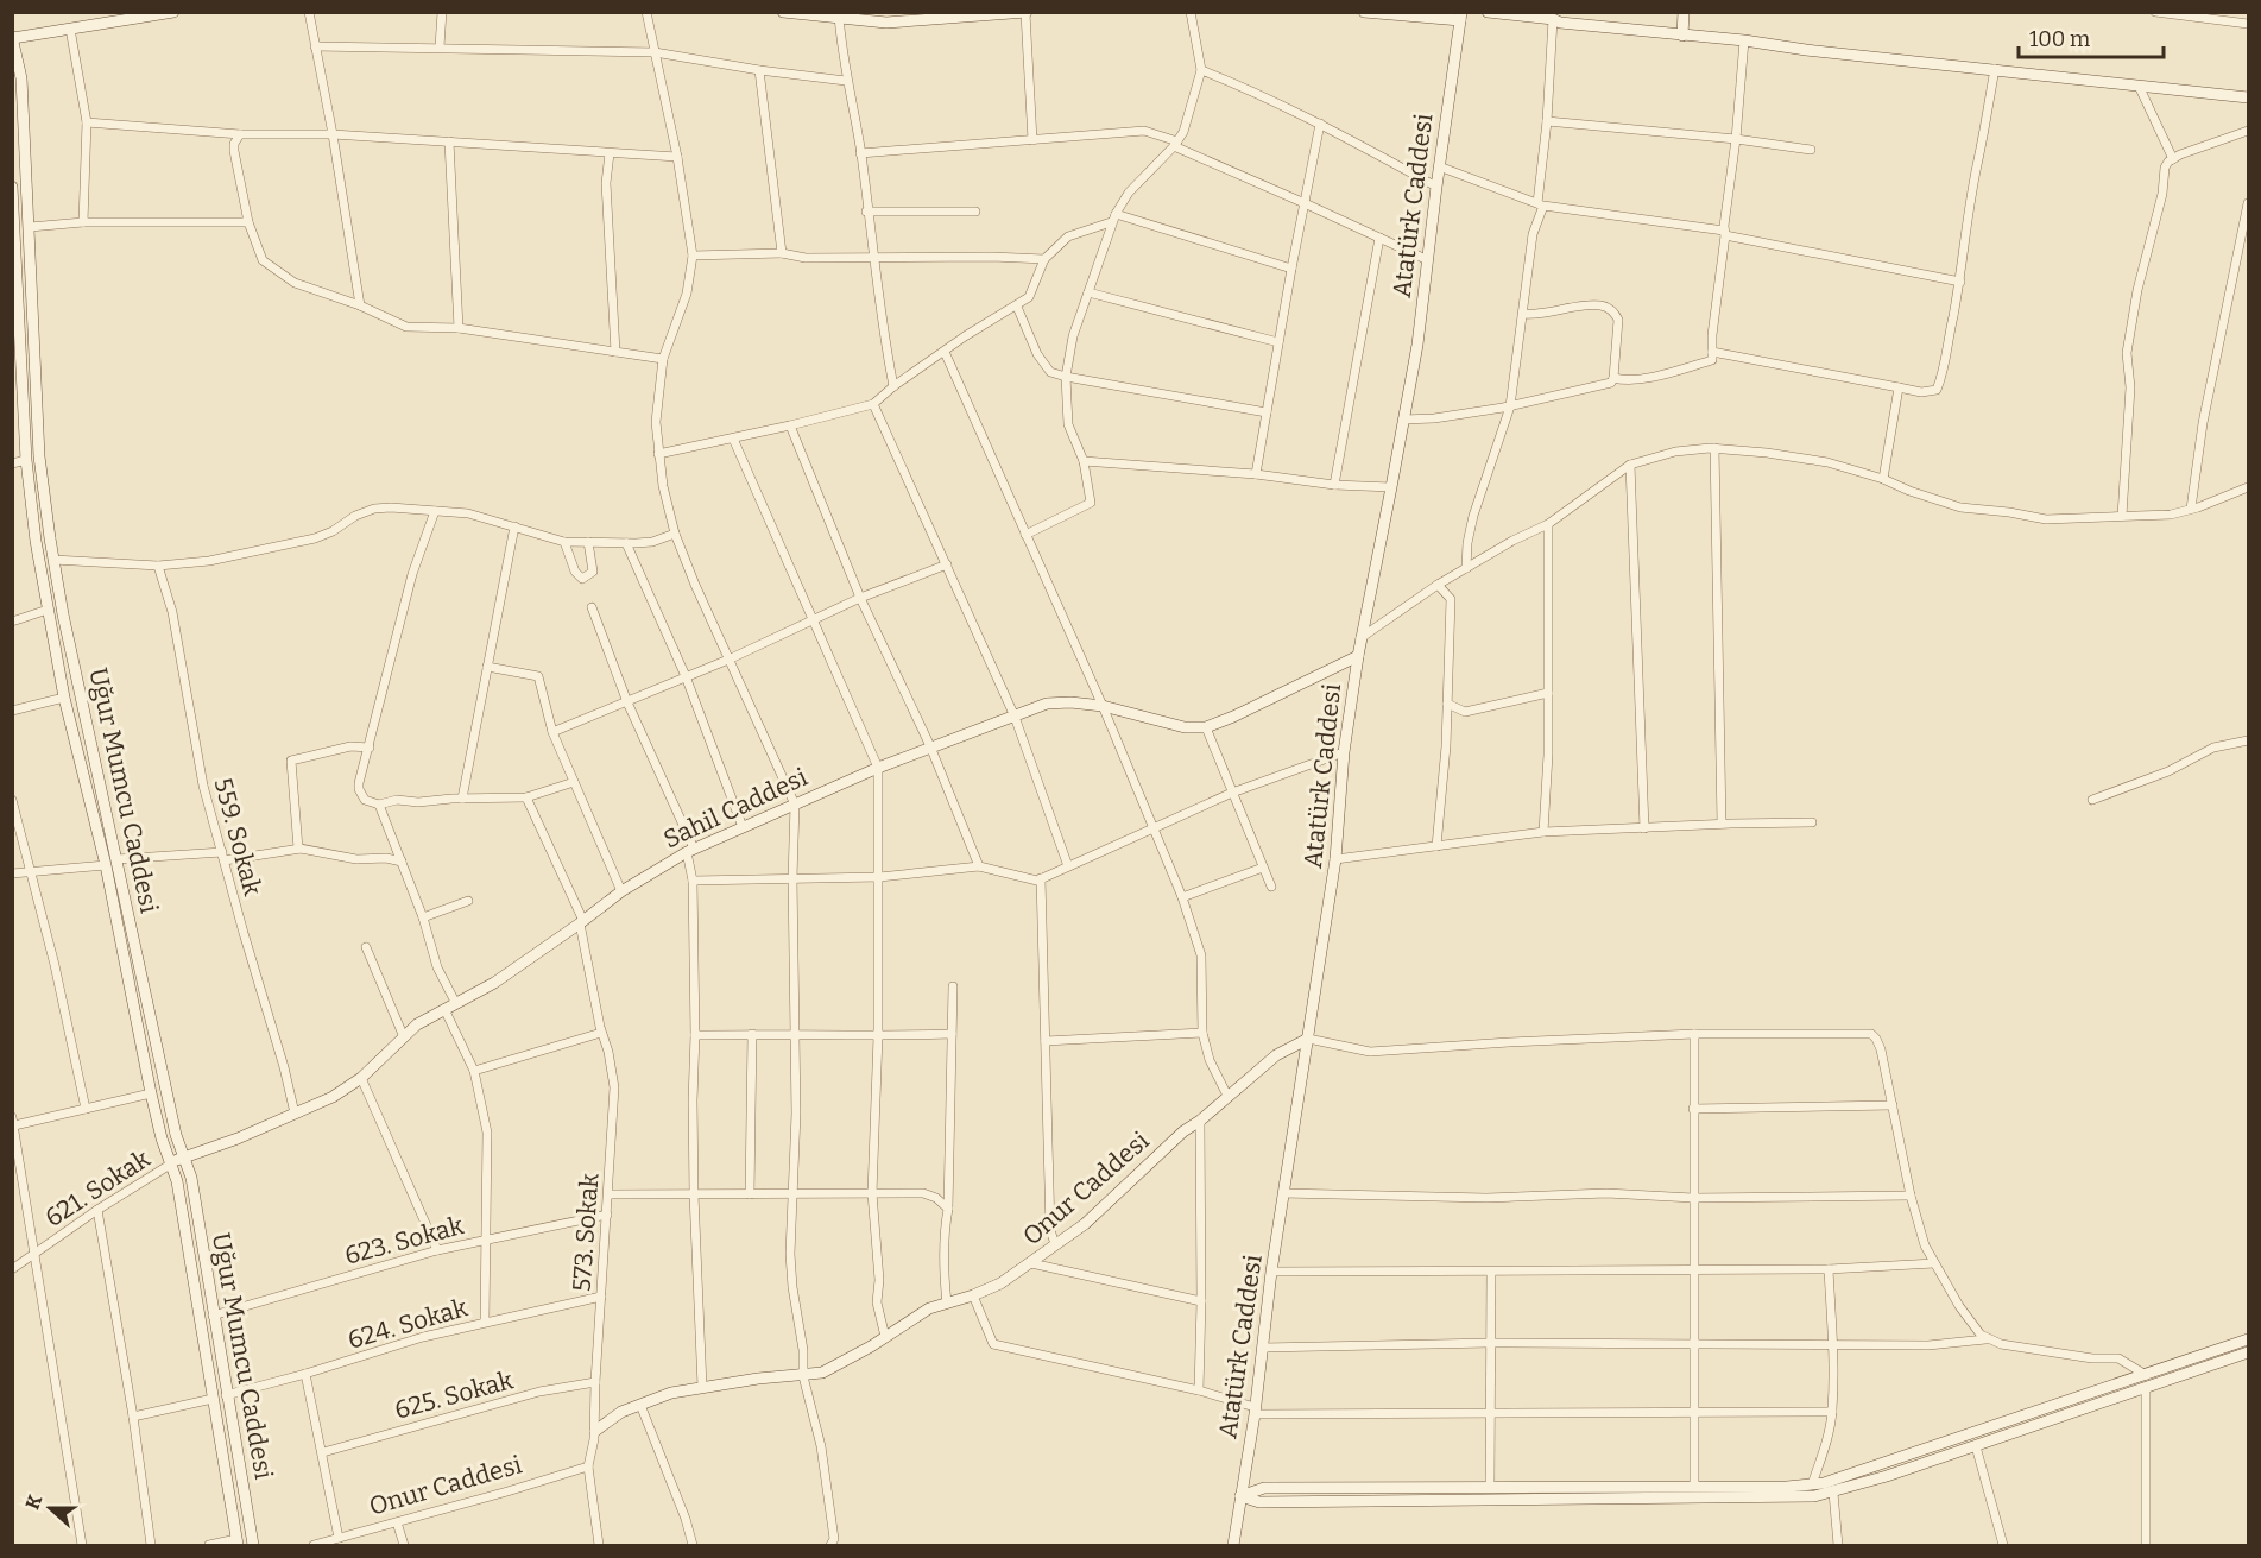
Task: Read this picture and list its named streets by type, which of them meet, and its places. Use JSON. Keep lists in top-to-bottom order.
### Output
{
  "streets": {
    "street": [
      "Atatürk Caddesi",
      "Uğur Mumcu Caddesi",
      "Sahil Caddesi",
      "559. Sokak",
      "621. Sokak",
      "Onur Caddesi",
      "573. Sokak",
      "623. Sokak",
      "624. Sokak",
      "625. Sokak"
    ]
  },
  "crossings": [
    ["Atatürk Caddesi", "Sahil Caddesi"],
    ["Atatürk Caddesi", "Onur Caddesi"],
    ["Uğur Mumcu Caddesi", "Sahil Caddesi"],
    ["Uğur Mumcu Caddesi", "621. Sokak"],
    ["Uğur Mumcu Caddesi", "623. Sokak"],
    ["Uğur Mumcu Caddesi", "624. Sokak"],
    ["Sahil Caddesi", "559. Sokak"],
    ["Sahil Caddesi", "621. Sokak"],
    ["Sahil Caddesi", "573. Sokak"],
    ["Onur Caddesi", "573. Sokak"],
    ["573. Sokak", "623. Sokak"],
    ["573. Sokak", "624. Sokak"],
    ["573. Sokak", "625. Sokak"]
  ],
  "scale_bar": "100 m",
  "north": "left"
}
